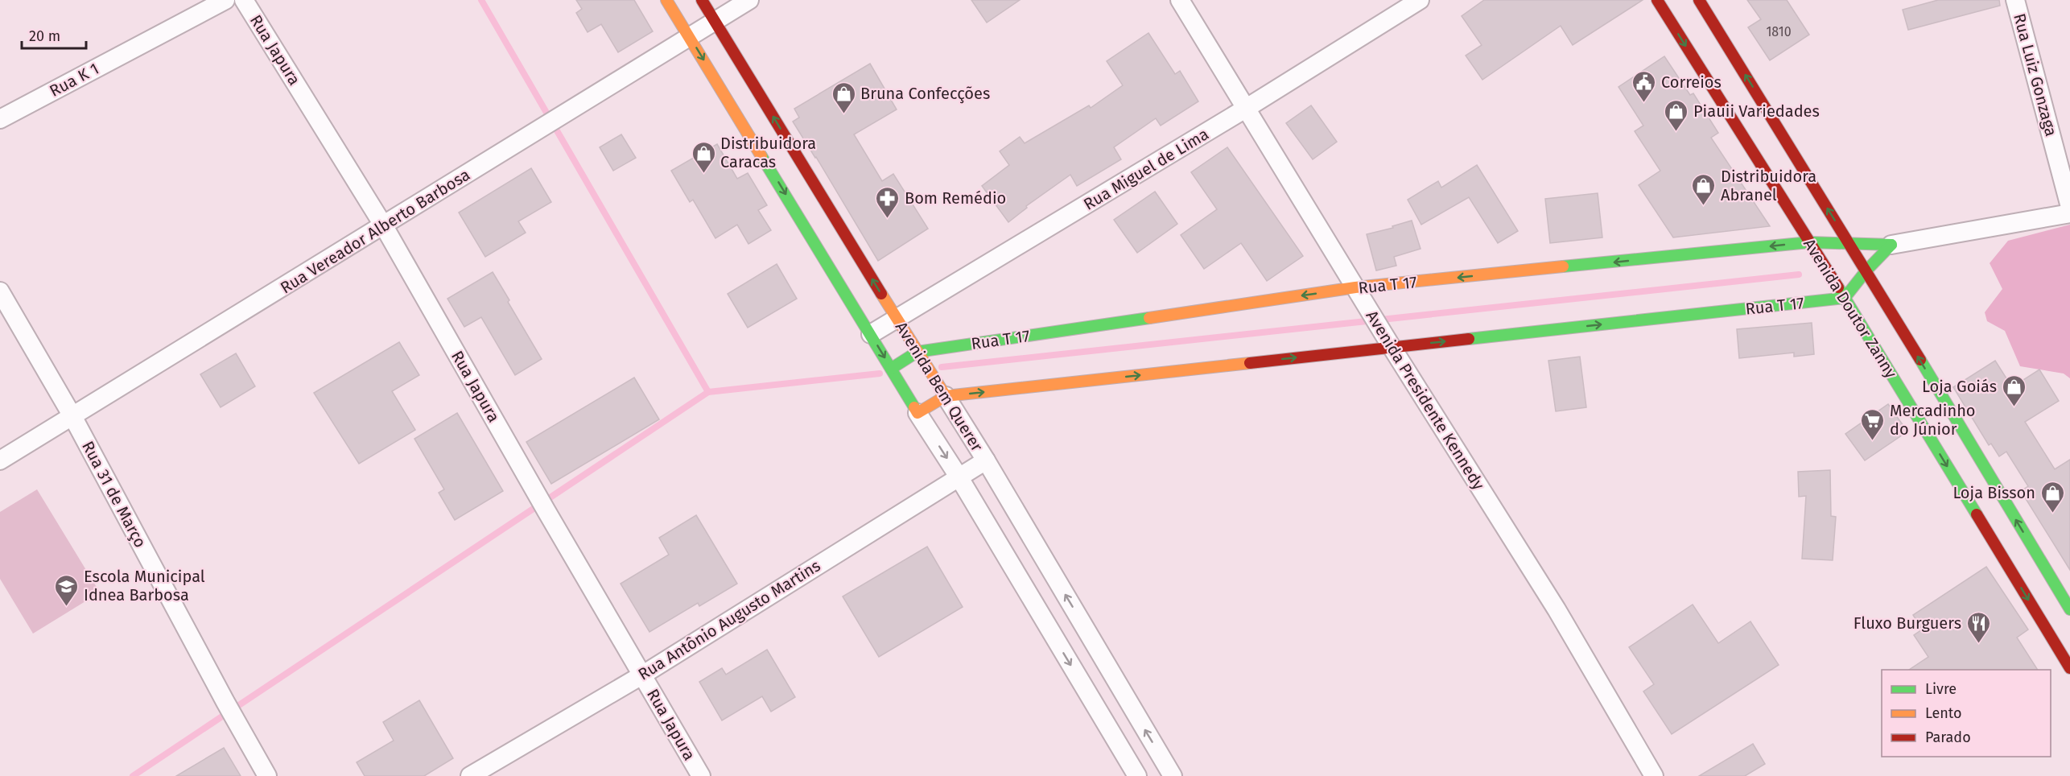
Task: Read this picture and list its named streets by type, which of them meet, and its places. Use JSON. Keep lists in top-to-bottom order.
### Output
{
  "streets": {
    "street": [
      "Rua Japura",
      "Rua Luiz Gonzaga",
      "Rua K 1",
      "Rua Miguel de Lima",
      "Rua Vereador Alberto Barbosa",
      "Rua T 17",
      "Avenida Doutor Zanny",
      "Avenida Bem Querer",
      "Avenida Presidente Kennedy",
      "Rua 31 de Março",
      "Rua Antônio Augusto Martins"
    ]
  },
  "crossings": [
    ["Rua Japura", "Rua Vereador Alberto Barbosa"],
    ["Rua Japura", "Rua Antônio Augusto Martins"],
    ["Rua Miguel de Lima", "Avenida Bem Querer"],
    ["Rua Miguel de Lima", "Avenida Presidente Kennedy"],
    ["Rua Vereador Alberto Barbosa", "Avenida Bem Querer"],
    ["Rua Vereador Alberto Barbosa", "Rua 31 de Março"],
    ["Rua T 17", "Avenida Doutor Zanny"],
    ["Rua T 17", "Avenida Bem Querer"],
    ["Rua T 17", "Avenida Presidente Kennedy"],
    ["Avenida Bem Querer", "Rua Antônio Augusto Martins"]
  ],
  "places": {
    "public building": ["Correios"],
    "shop": [
      "Bruna Confecções",
      "Piauii Variedades",
      "Distribuidora Caracas",
      "Distribuidora Abranel",
      "Loja Goiás",
      "Loja Bisson"
    ],
    "pharmacy": ["Bom Remédio"],
    "supermarket": ["Mercadinho do Júnior"],
    "school or university": ["Escola Municipal Idnea Barbosa"],
    "restaurant": ["Fluxo Burguers"]
  },
  "house_numbers": ["1810"],
  "legend": ["Livre", "Lento", "Parado"],
  "scale_bar": "20 m"
}
